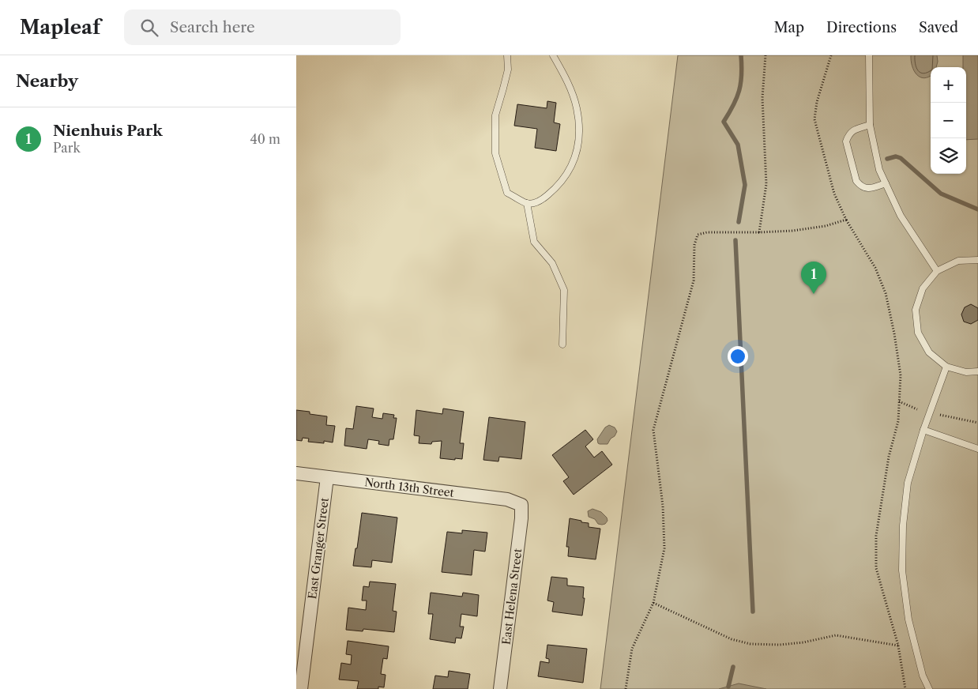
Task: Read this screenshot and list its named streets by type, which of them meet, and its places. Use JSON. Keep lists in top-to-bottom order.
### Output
{
  "streets": {
    "street": ["North 13th Street", "East Granger Street", "East Helena Street"]
  },
  "crossings": [
    ["North 13th Street", "East Granger Street"],
    ["North 13th Street", "East Helena Street"]
  ],
  "page": {
    "header": "Mapleaf",
    "search": "Search here",
    "nav": ["Map", "Directions", "Saved"],
    "heading": "Nearby",
    "map_buttons": ["+", "−"],
    "list": [
      {
        "mark": "1",
        "name": "Nienhuis Park",
        "note": "Park",
        "value": "40 m"
      }
    ],
    "pins": "1"
  }
}
